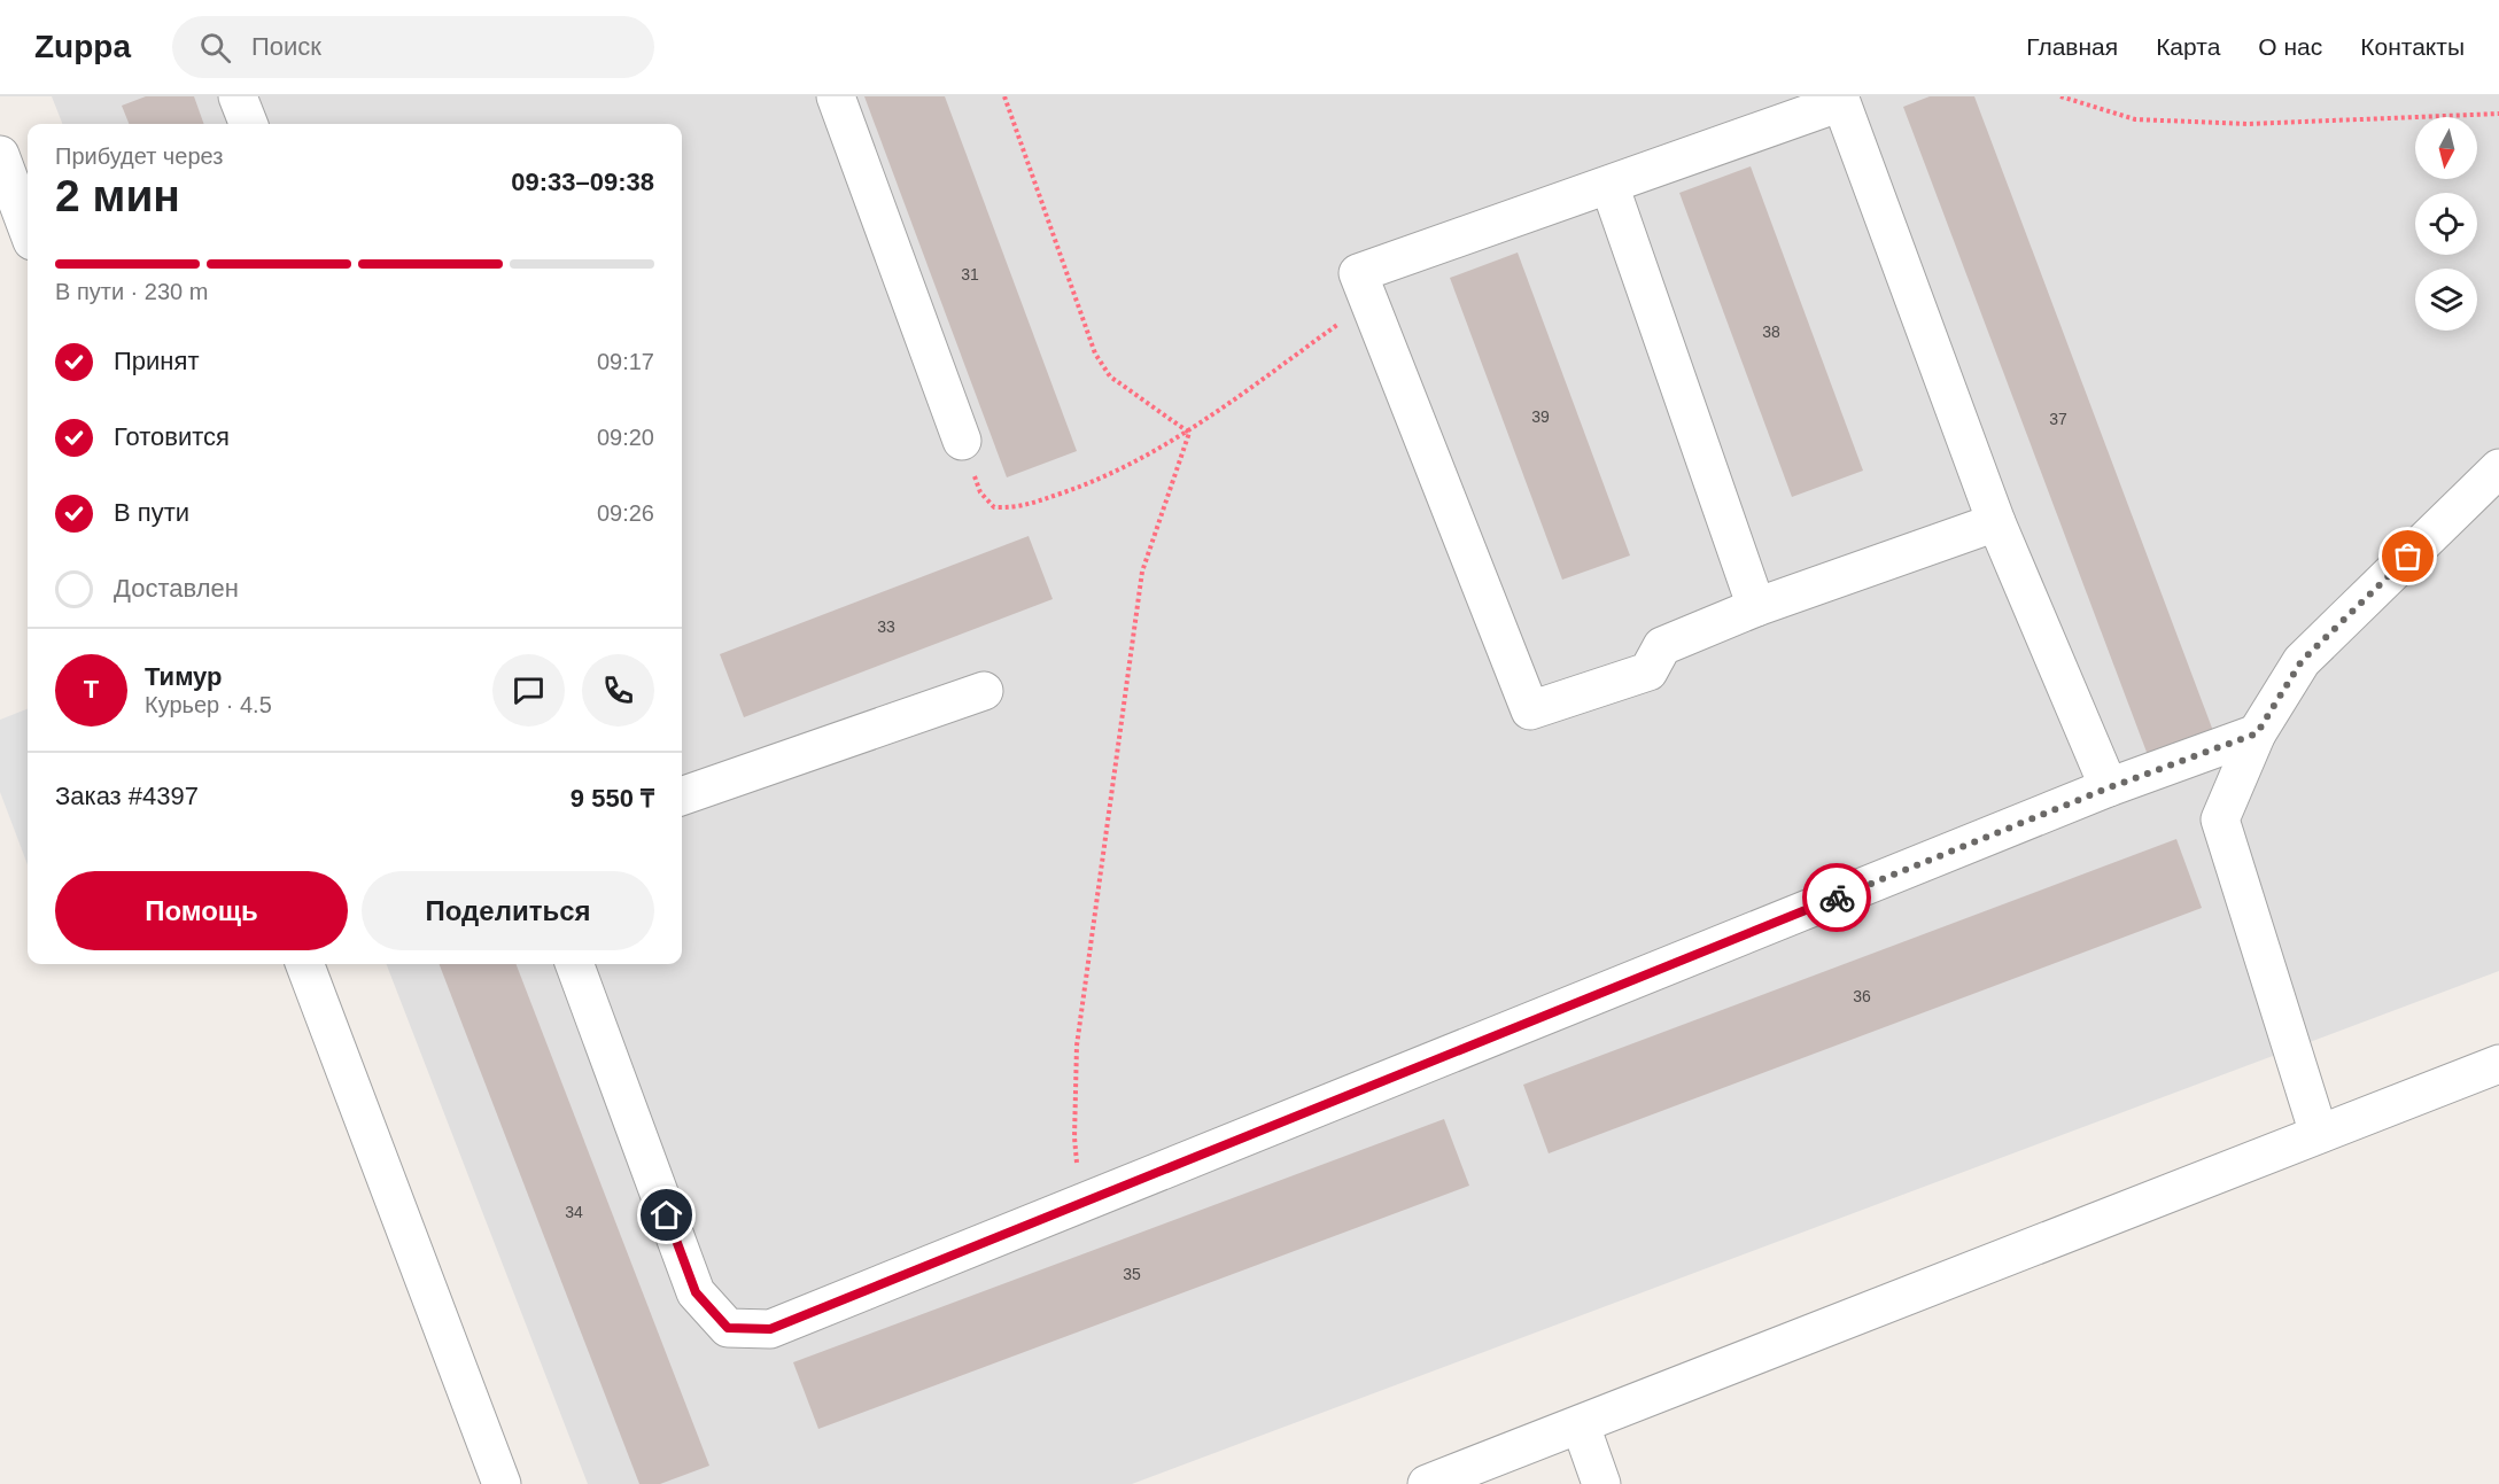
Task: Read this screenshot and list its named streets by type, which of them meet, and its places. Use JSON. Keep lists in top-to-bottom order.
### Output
{
  "house_numbers": [
    "31",
    "38",
    "39",
    "37",
    "33",
    "36",
    "34",
    "35"
  ],
  "north": "bottom",
  "page": {
    "header": "Zuppa",
    "search": "Поиск",
    "nav": [
      "Главная",
      "Карта",
      "О нас",
      "Контакты"
    ],
    "heading": ["2 мин", "Прибудет через", "09:33–09:38"],
    "panel": [
      "Тимур",
      "Курьер · 4.5",
      "Заказ #4397",
      "9 550 ₸"
    ],
    "bar": "В пути · 230 m",
    "list": [
      ["Принят", "09:17"],
      ["Готовится", "09:20"],
      ["В пути", "09:26"],
      "Доставлен"
    ],
    "round": "Т",
    "buttons": ["Помощь", "Поделиться"]
  }
}
